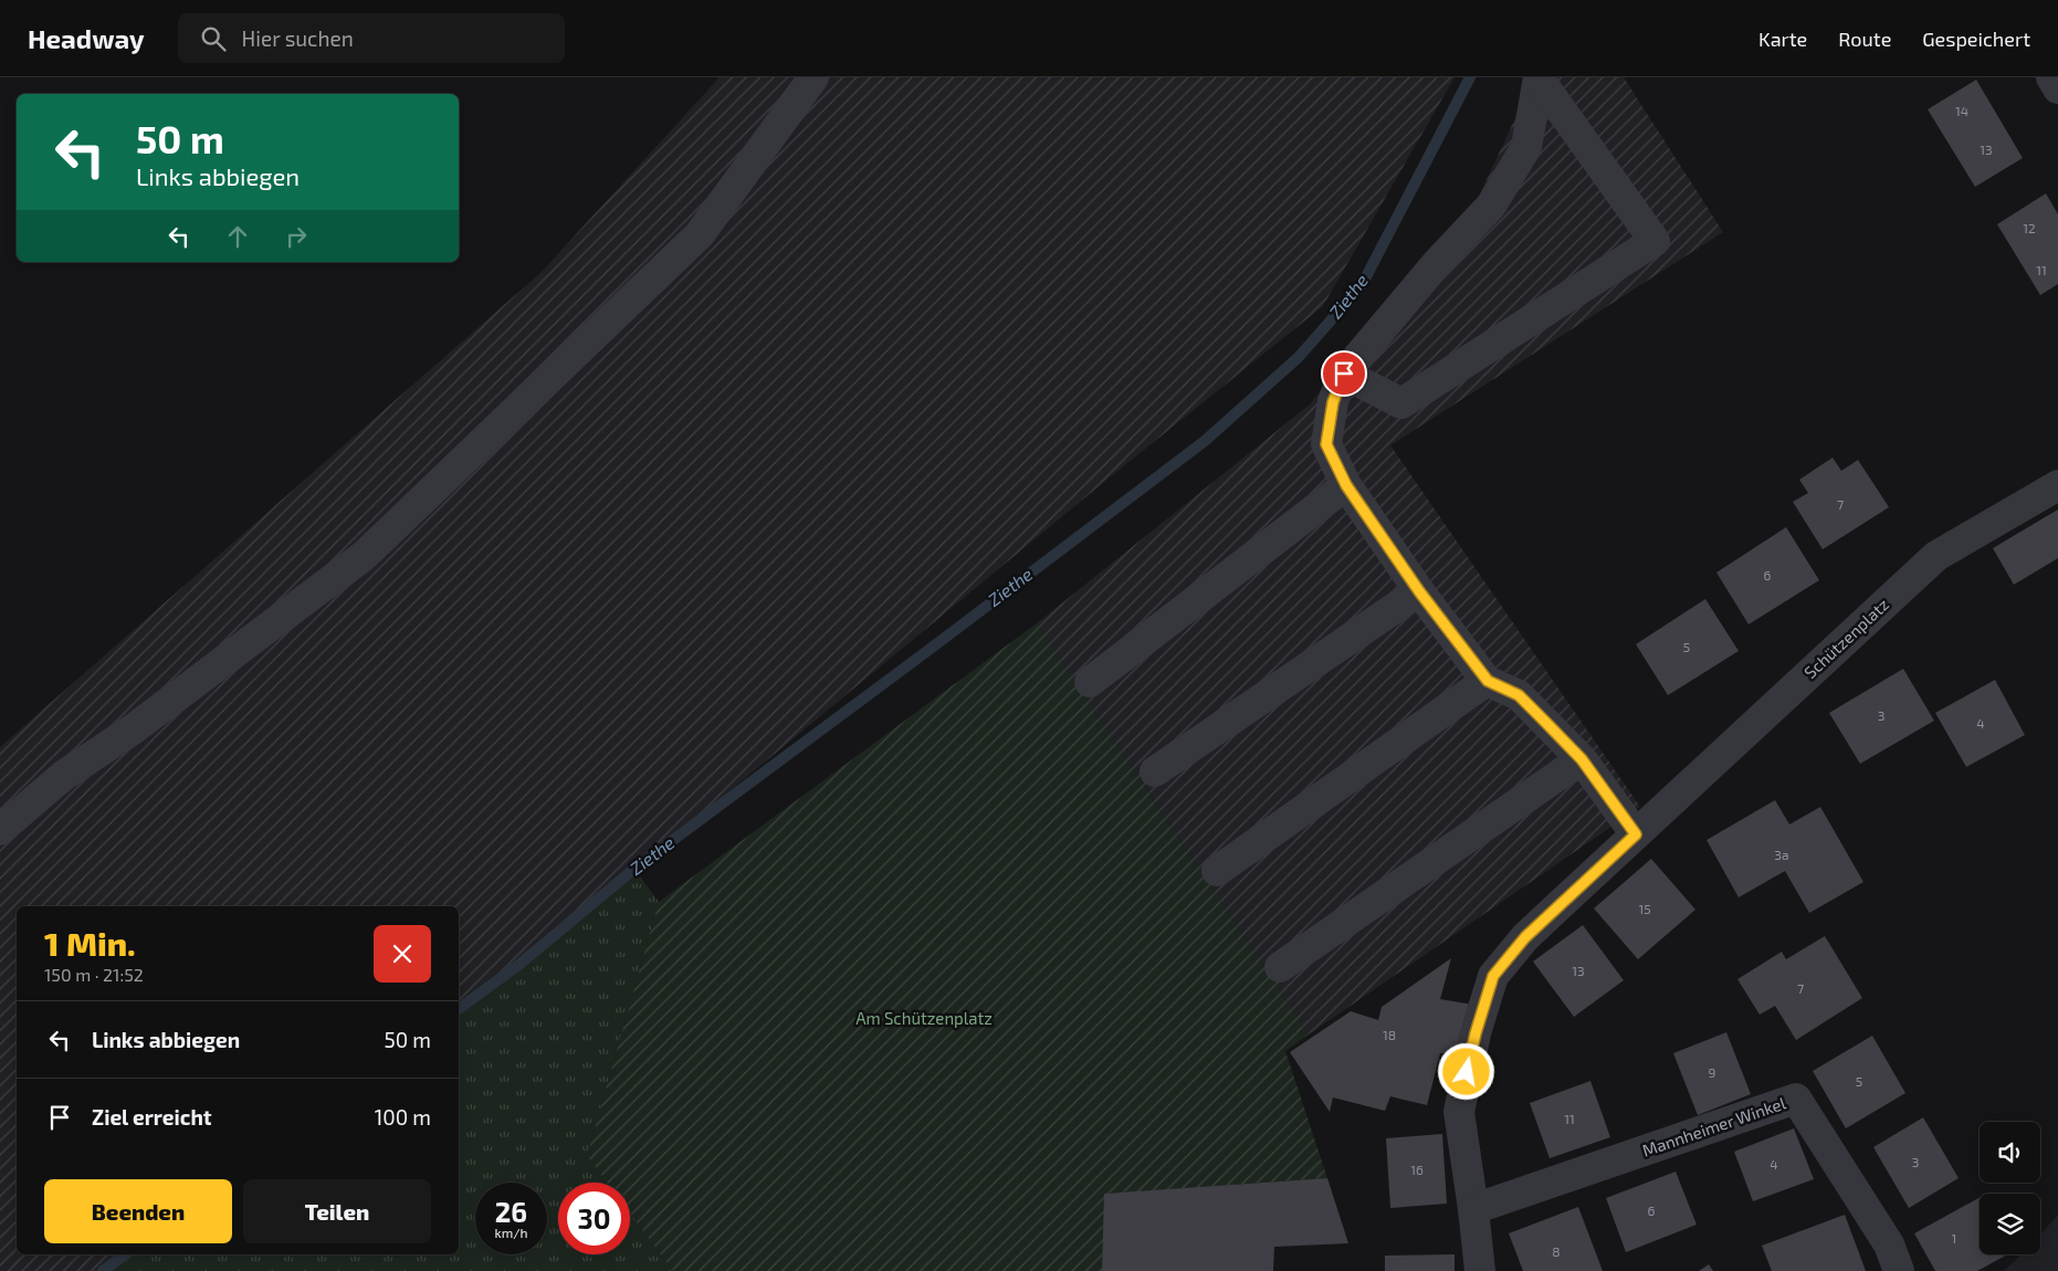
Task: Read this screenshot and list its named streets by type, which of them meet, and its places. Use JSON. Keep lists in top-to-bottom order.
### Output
{
  "streets": {
    "street": ["Schützenplatz", "Mannheimer Winkel"]
  },
  "water": ["Ziethe"],
  "parks": ["Am Schützenplatz"],
  "house_numbers": [
    "14",
    "13",
    "12",
    "11",
    "7",
    "6",
    "5",
    "3",
    "4",
    "3a",
    "15",
    "13",
    "7",
    "18",
    "9",
    "5",
    "11",
    "3",
    "4",
    "16",
    "6",
    "1",
    "8"
  ],
  "page": {
    "header": "Headway",
    "search": "Hier suchen",
    "nav": ["Karte", "Route", "Gespeichert"],
    "turn": ["50 m", "Links abbiegen"],
    "heading": ["1 Min.", "150 m · 21:52"],
    "list": [
      {
        "name": "Links abbiegen",
        "value": "50 m"
      },
      {
        "name": "Ziel erreicht",
        "value": "100 m"
      }
    ],
    "buttons": ["Beenden", "Teilen"],
    "speed": "26 km/h",
    "limit": "30"
  }
}
